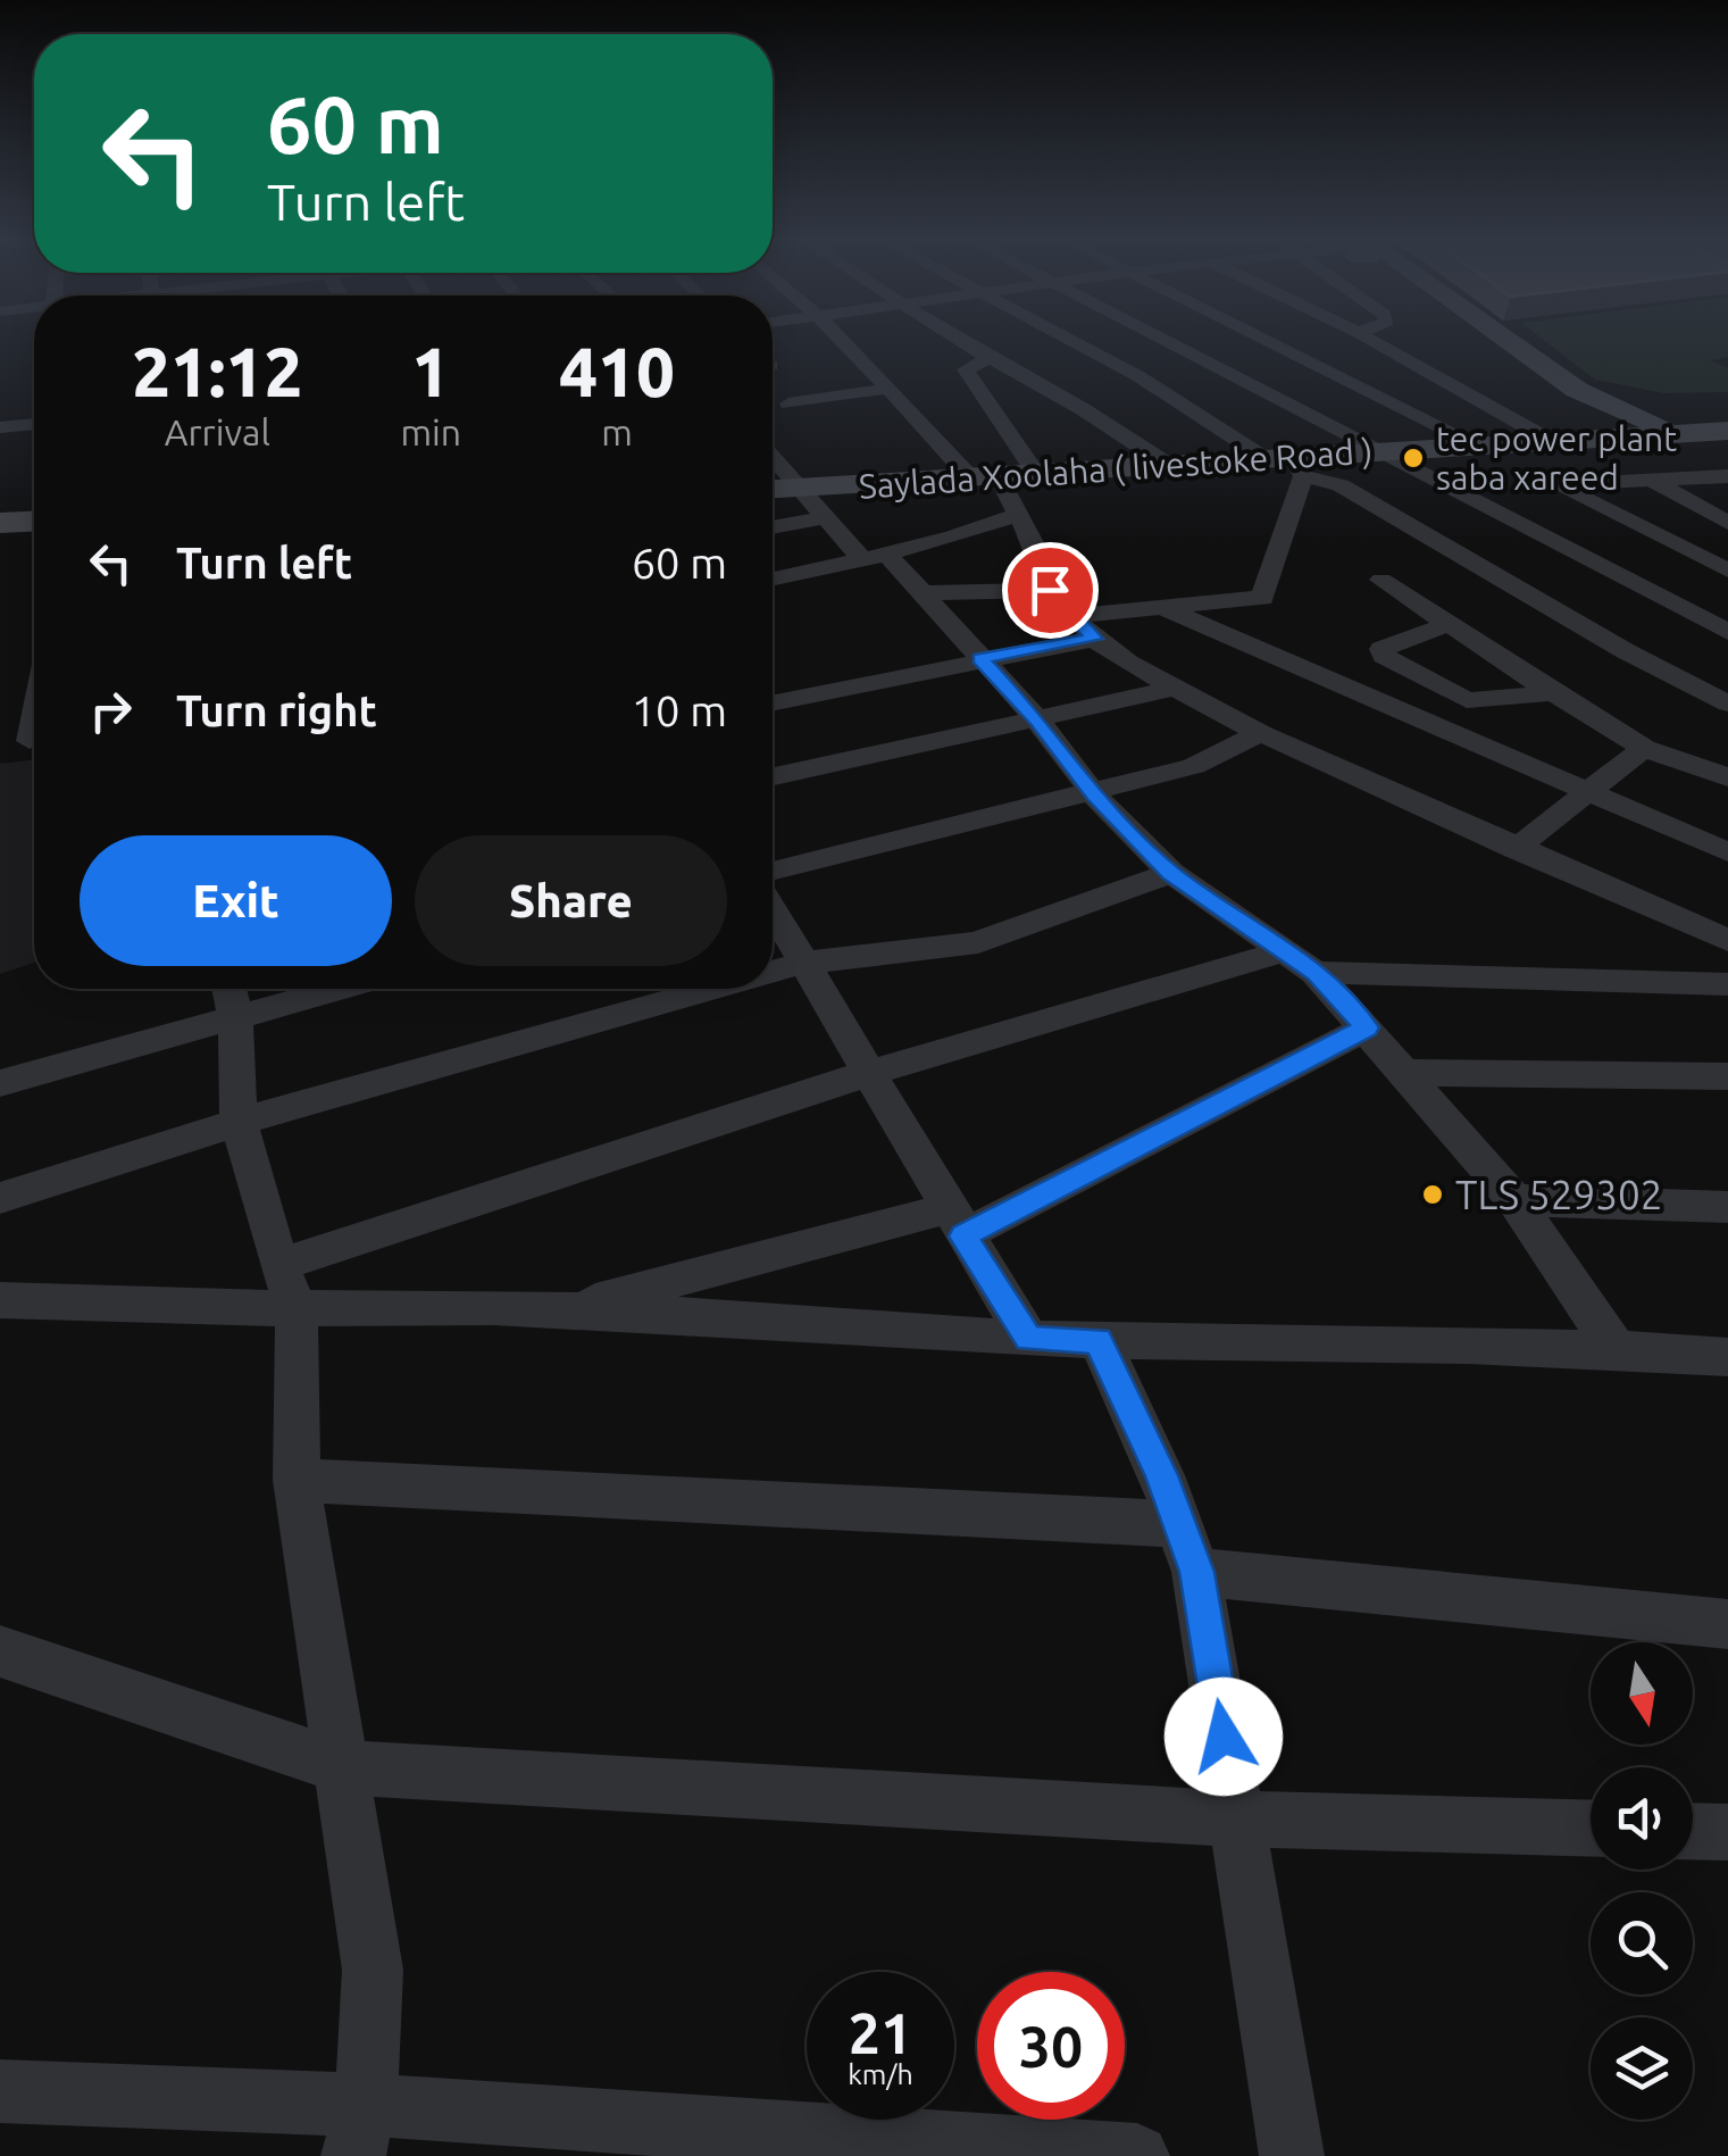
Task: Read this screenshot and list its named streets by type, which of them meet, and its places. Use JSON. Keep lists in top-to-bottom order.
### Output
{
  "streets": {
    "street": ["Saylada Xoolaha ( livestoke Road )"]
  },
  "places": ["tec power plant saba xareed", "TLS 529302"],
  "north": "bottom",
  "page": {
    "turn": ["60 m", "Turn left"],
    "eta": [
      "21:12",
      "Arrival",
      "1",
      "min",
      "410",
      "m"
    ],
    "list": [
      {
        "name": "Turn left",
        "value": "60 m"
      },
      {
        "name": "Turn right",
        "value": "10 m"
      }
    ],
    "buttons": ["Exit", "Share"],
    "speed": "21 km/h",
    "limit": "30"
  }
}
